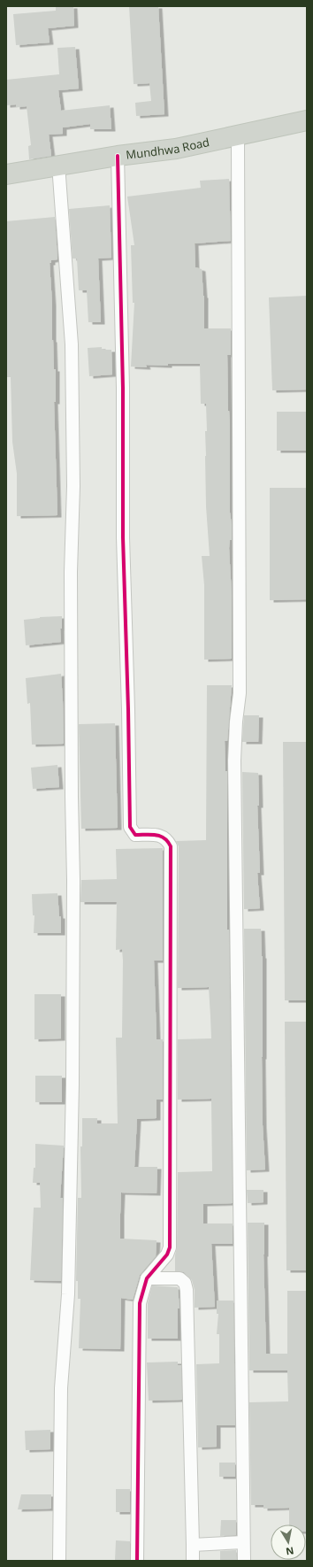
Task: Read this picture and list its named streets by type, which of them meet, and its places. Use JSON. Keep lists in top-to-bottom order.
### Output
{
  "streets": {
    "main road": ["Mundhwa Road"]
  },
  "north": "bottom"
}
